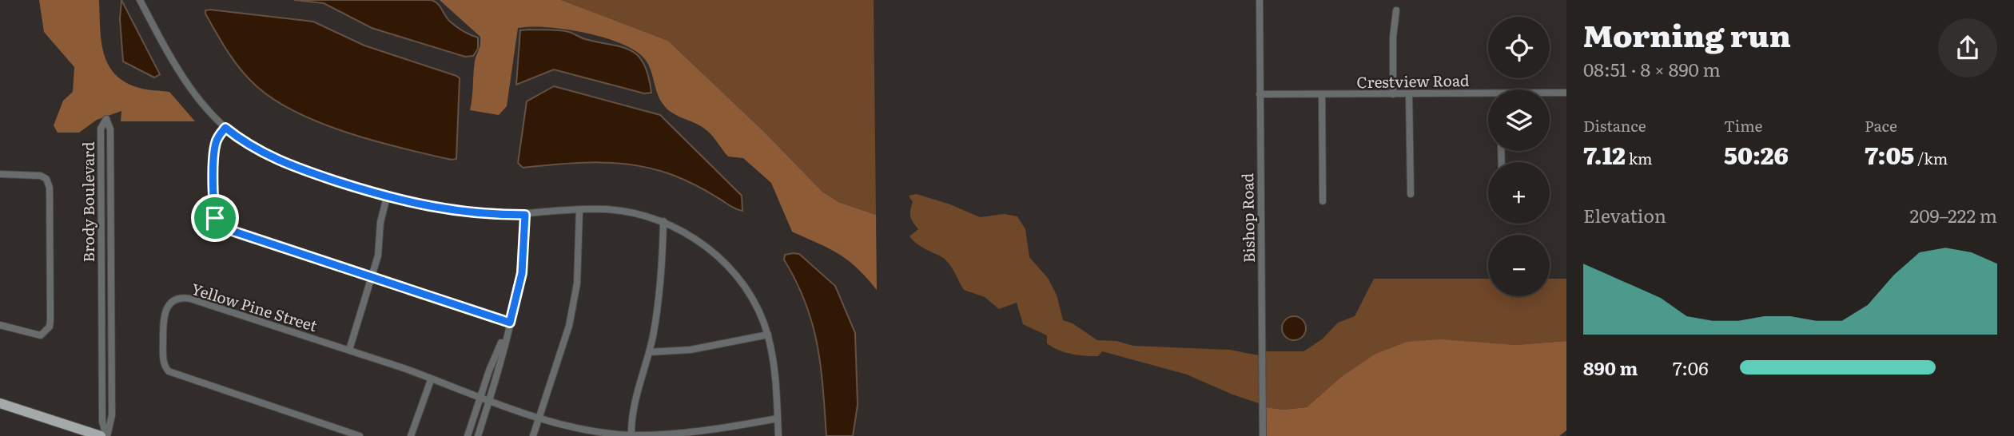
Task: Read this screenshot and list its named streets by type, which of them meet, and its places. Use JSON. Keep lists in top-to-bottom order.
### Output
{
  "streets": {
    "street": [
      "Crestview Road",
      "Brody Boulevard",
      "Bishop Road",
      "Yellow Pine Street"
    ]
  },
  "crossings": [
    ["Crestview Road", "Bishop Road"]
  ],
  "page": {
    "heading": ["Morning run", "08:51 · 8 × 890 m"],
    "map_buttons": ["+", "−"],
    "stats": [
      ["Distance", "7.12 km"],
      ["Time", "50:26"],
      ["Pace", "7:05 /km"]
    ],
    "chart": ["Elevation", "209–222 m"],
    "list": [
      {
        "name": "890 m",
        "note": "7:06"
      }
    ]
  }
}
